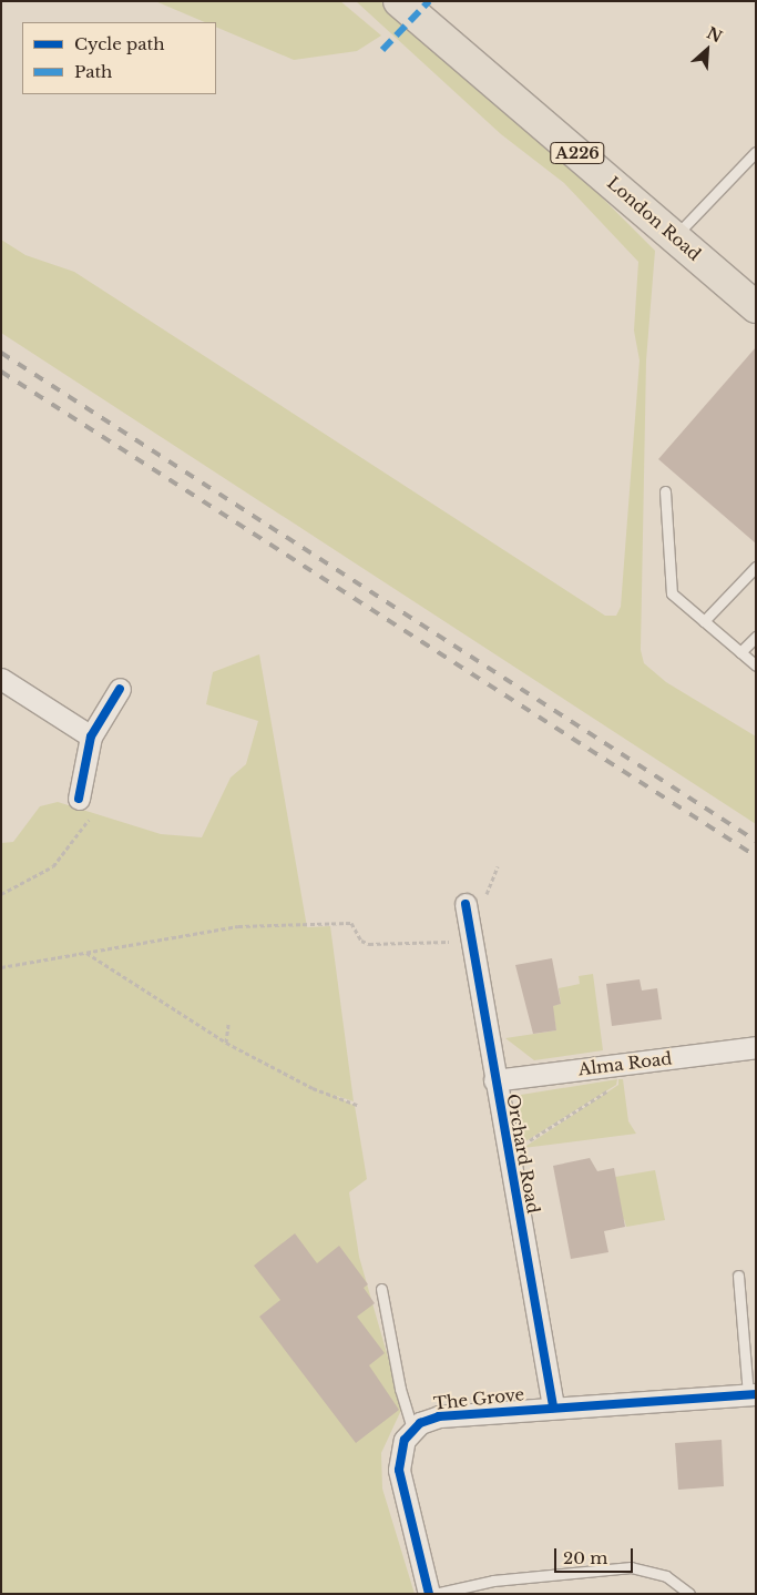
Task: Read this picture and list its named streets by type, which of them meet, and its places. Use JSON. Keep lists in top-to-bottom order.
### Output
{
  "streets": {
    "main road": ["A226", "London Road"],
    "street": ["Alma Road", "Orchard Road", "The Grove"]
  },
  "crossings": [
    ["Alma Road", "Orchard Road"],
    ["Orchard Road", "The Grove"]
  ],
  "legend": ["Cycle path", "Path"],
  "scale_bar": "20 m",
  "north": "top right"
}
